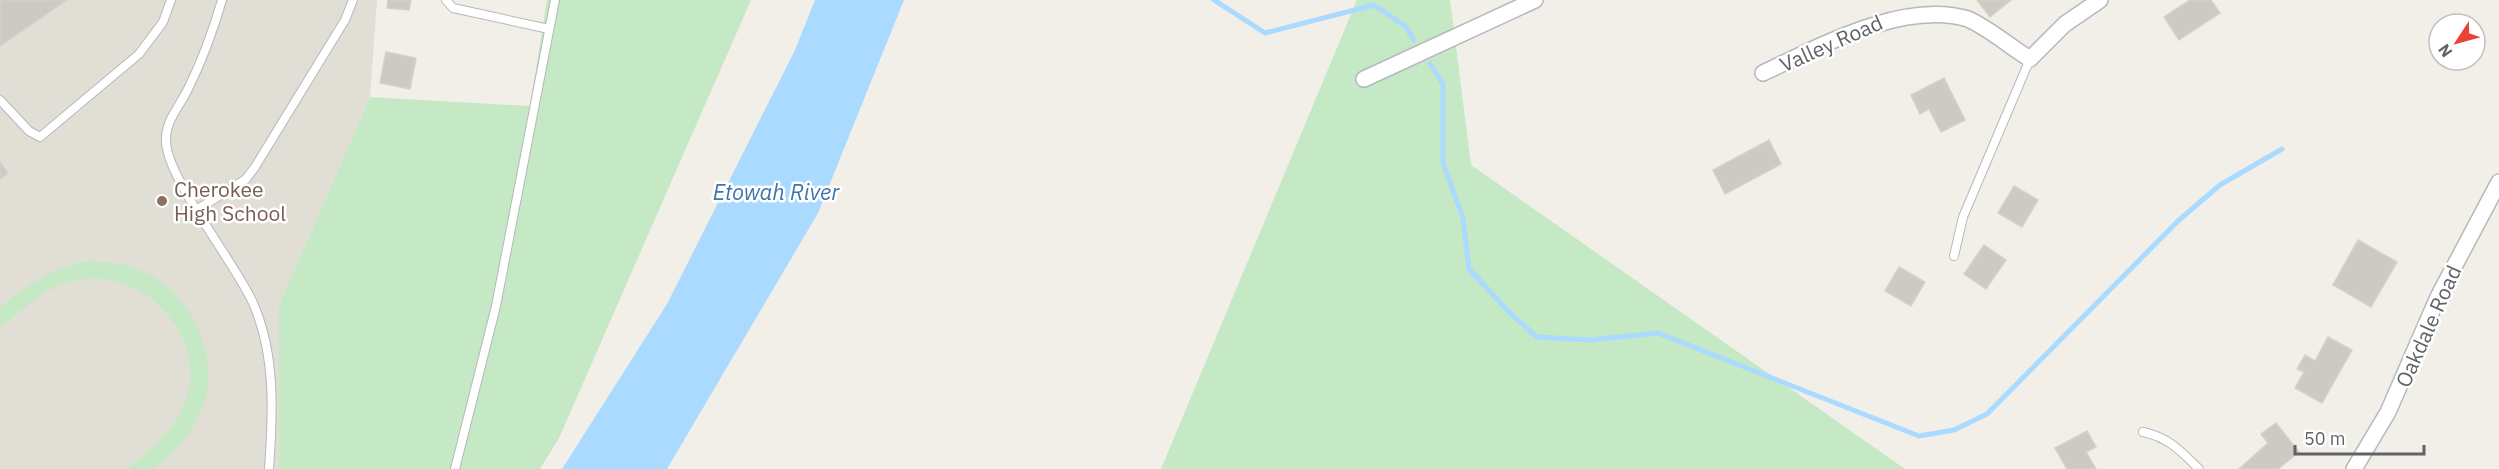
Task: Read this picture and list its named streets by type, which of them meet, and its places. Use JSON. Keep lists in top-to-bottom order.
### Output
{
  "streets": {
    "street": ["Valley Road", "Oakdale Road"]
  },
  "water": ["Etowah River"],
  "places": ["Cherokee High School"],
  "scale_bar": "50 m",
  "north": "bottom left"
}
